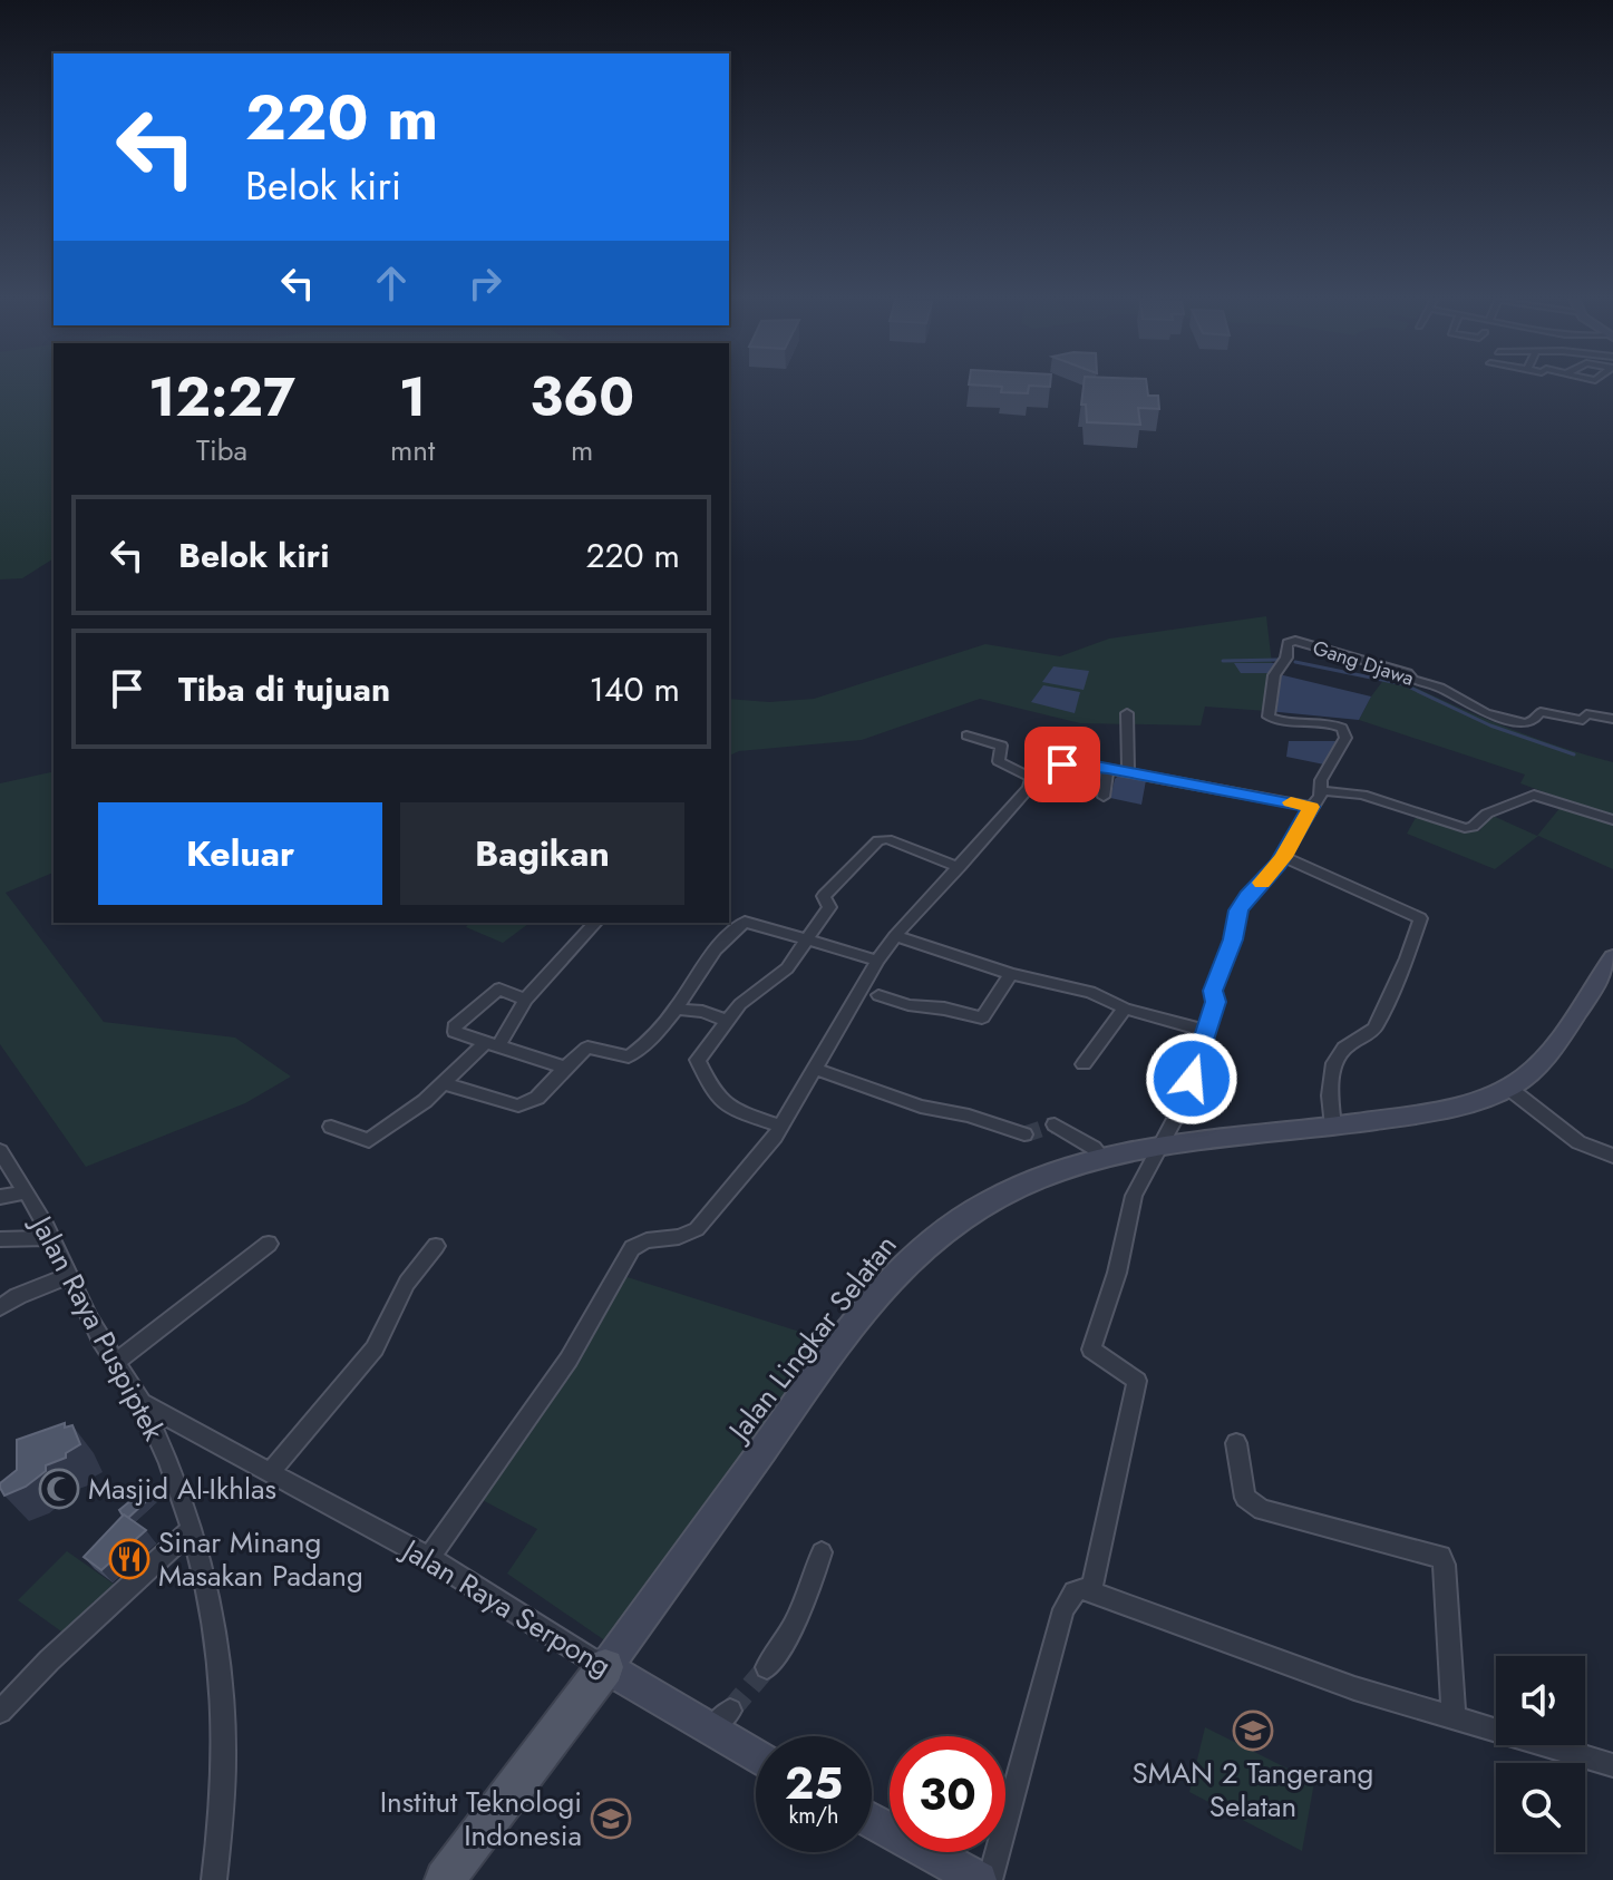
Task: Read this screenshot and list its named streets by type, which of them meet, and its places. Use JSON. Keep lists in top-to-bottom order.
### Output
{
  "streets": {
    "main road": ["Jalan Lingkar Selatan", "Jalan Raya Serpong"],
    "street": ["Gang Djawa", "Jalan Raya Puspiptek"]
  },
  "crossings": [
    ["Gang Djawa", "Jalan Lingkar Selatan"],
    ["Jalan Raya Puspiptek", "Jalan Raya Serpong"],
    ["Jalan Lingkar Selatan", "Jalan Raya Serpong"]
  ],
  "places": {
    "mosque": ["Masjid Al-Ikhlas"],
    "restaurant": ["Sinar Minang Masakan Padang"],
    "school or university": ["SMAN 2 Tangerang Selatan", "Institut Teknologi Indonesia"]
  },
  "page": {
    "turn": ["220 m", "Belok kiri"],
    "eta": [
      "12:27",
      "Tiba",
      "1",
      "mnt",
      "360",
      "m"
    ],
    "list": [
      {
        "name": "Belok kiri",
        "value": "220 m"
      },
      {
        "name": "Tiba di tujuan",
        "value": "140 m"
      }
    ],
    "buttons": ["Keluar", "Bagikan"],
    "speed": "25 km/h",
    "limit": "30"
  }
}
